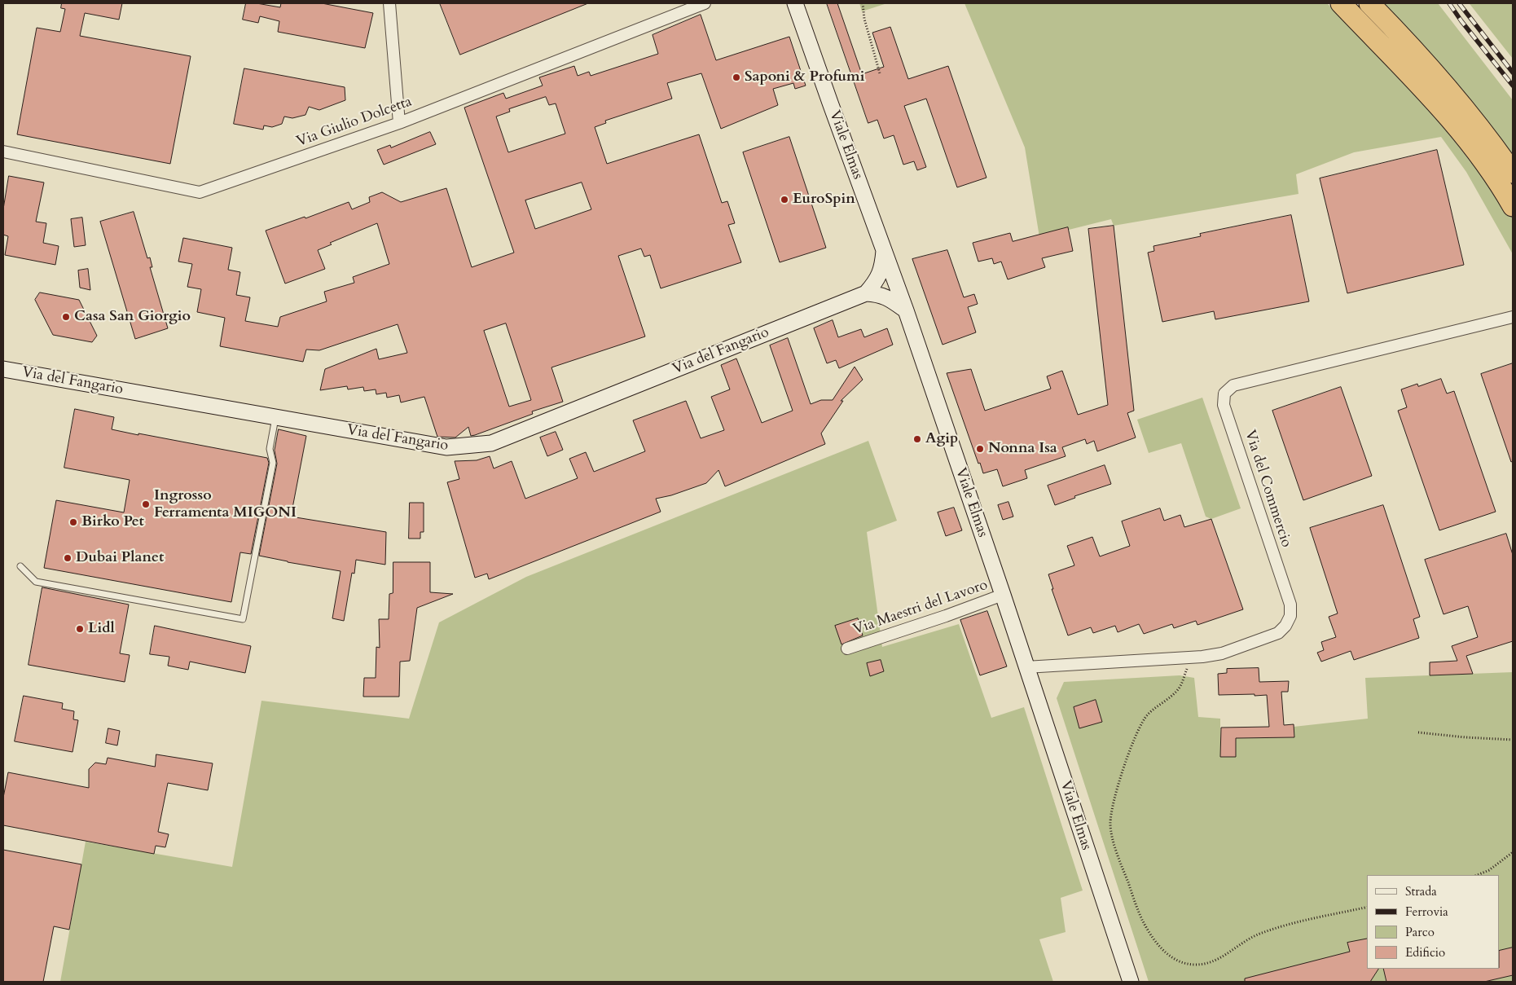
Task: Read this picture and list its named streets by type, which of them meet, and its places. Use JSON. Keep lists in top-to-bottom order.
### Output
{
  "streets": {
    "main road": ["Viale Elmas", "Via del Fangario"],
    "street": ["Via Giulio Dolcetta", "Via del Commercio", "Via Maestri del Lavoro"]
  },
  "crossings": [
    ["Viale Elmas", "Via del Fangario"],
    ["Viale Elmas", "Via del Commercio"],
    ["Viale Elmas", "Via Maestri del Lavoro"]
  ],
  "places": [
    "Saponi & Profumi",
    "EuroSpin",
    "Casa San Giorgio",
    "Agip",
    "Nonna Isa",
    "Ingrosso Ferramenta MIGONI",
    "Birko Pet",
    "Dubai Planet",
    "Lidl"
  ],
  "legend": [
    "Strada",
    "Ferrovia",
    "Parco",
    "Edificio"
  ]
}
